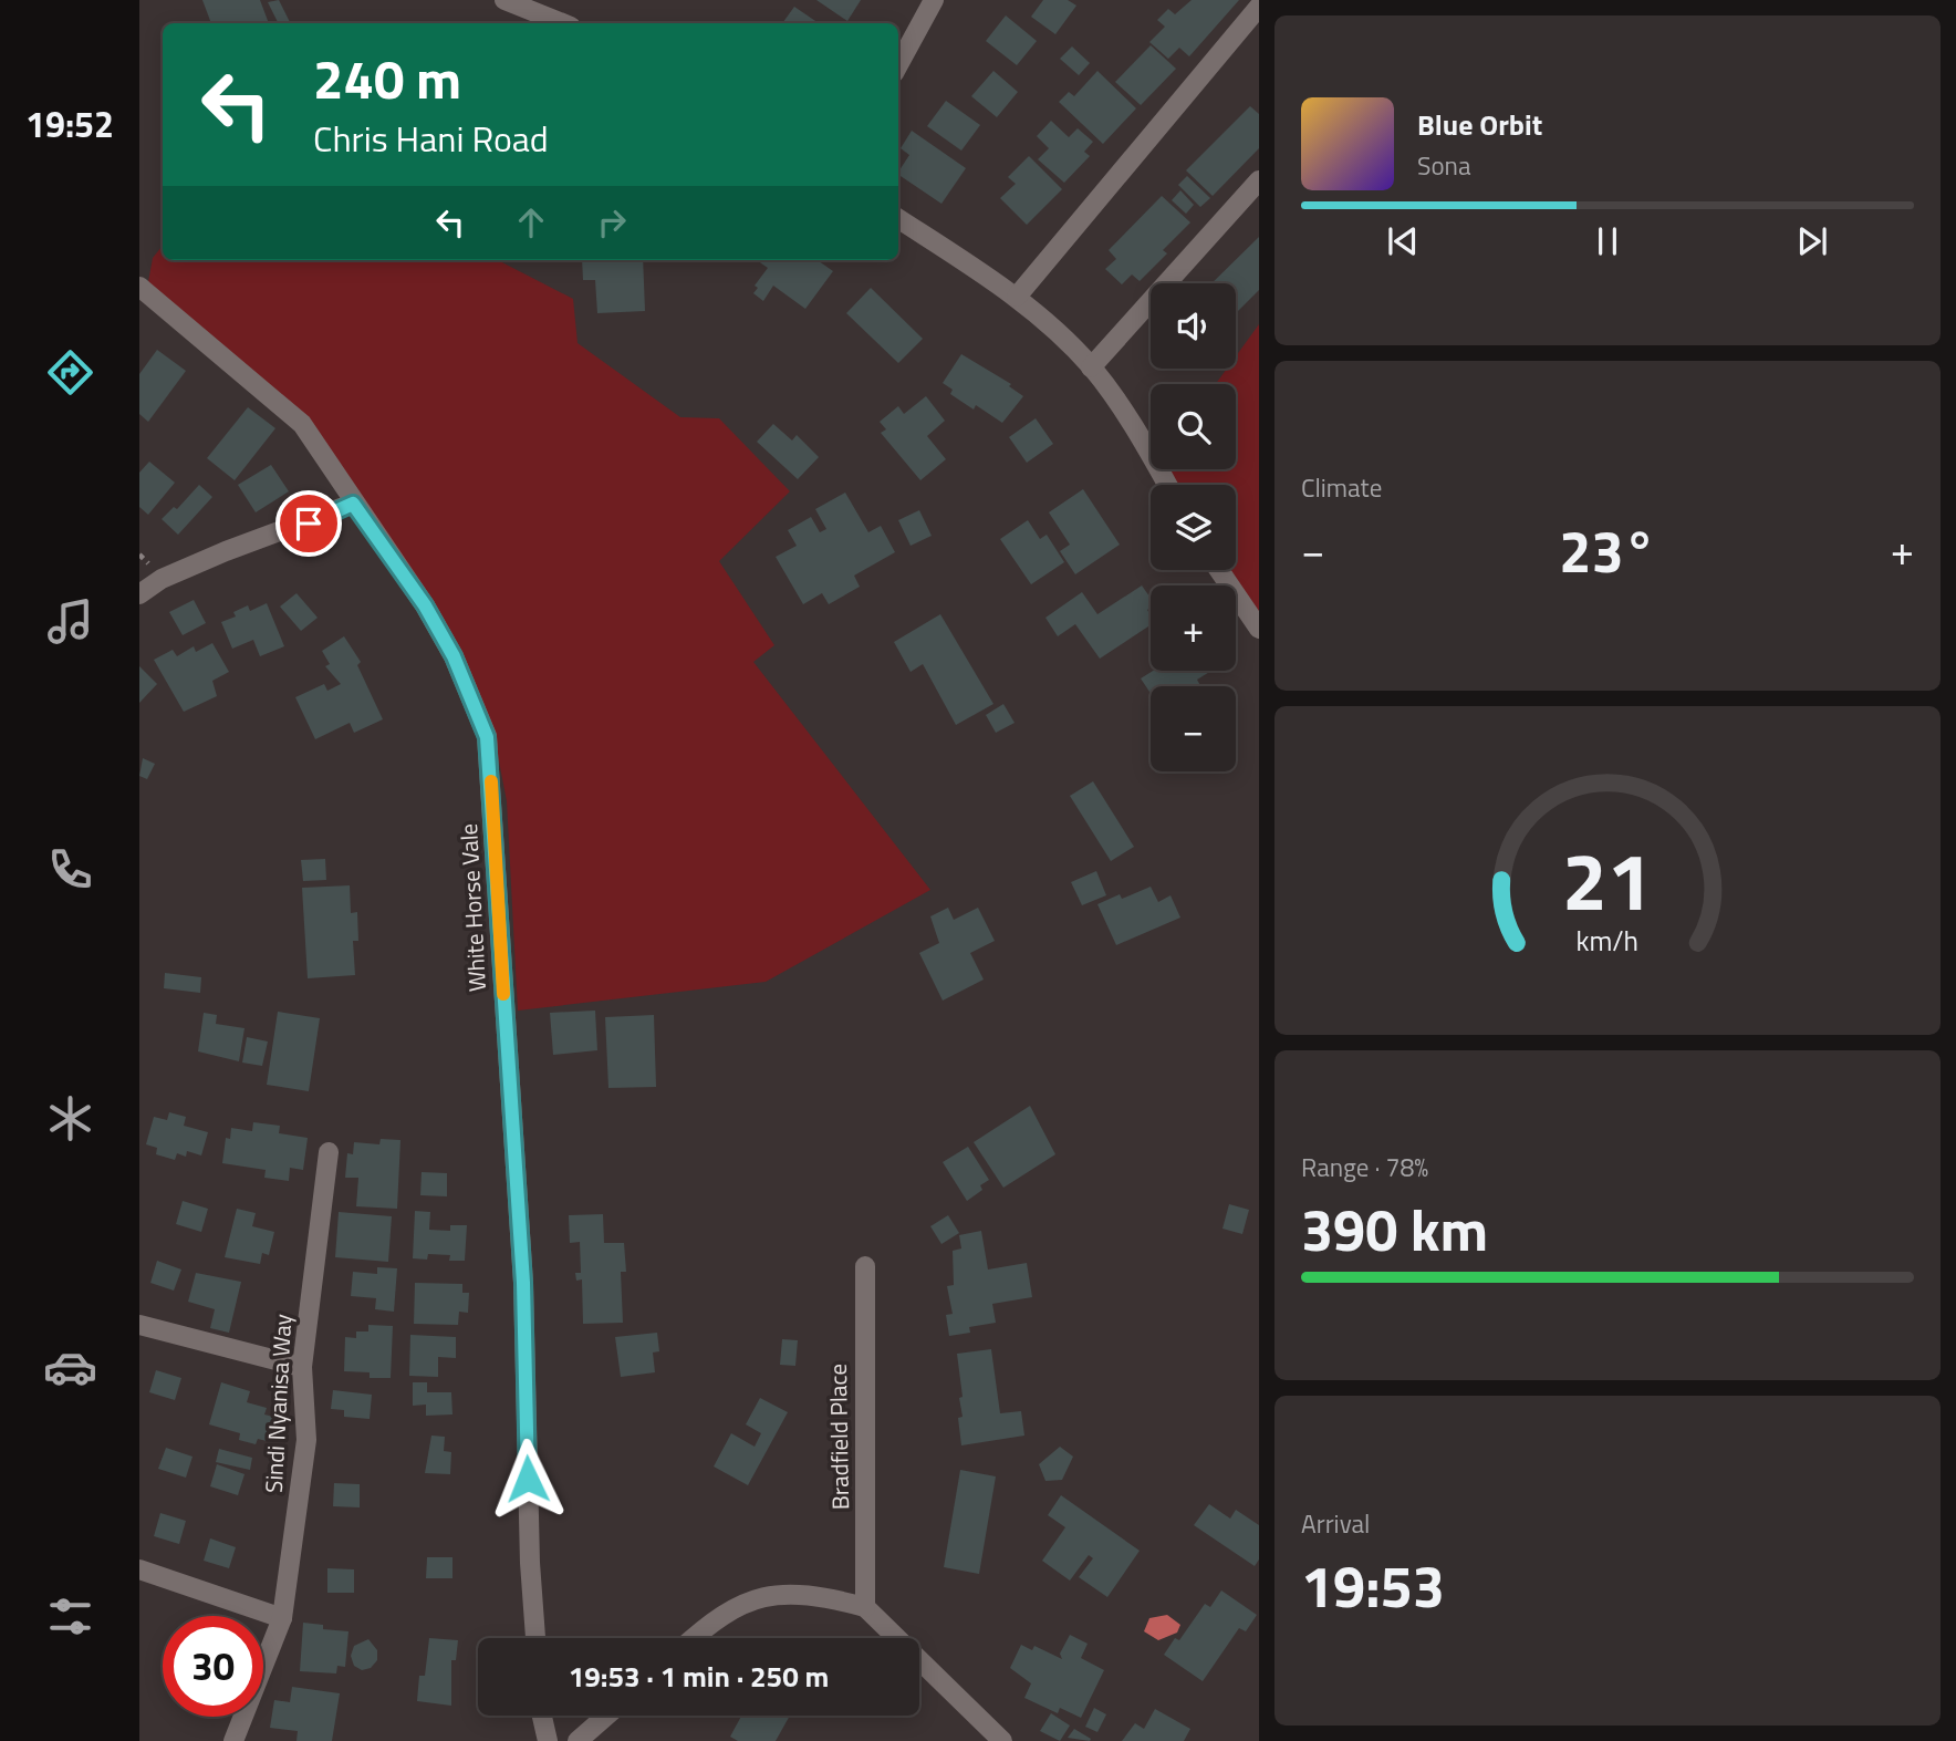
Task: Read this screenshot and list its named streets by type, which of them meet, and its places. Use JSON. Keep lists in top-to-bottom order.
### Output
{
  "streets": {
    "street": ["White Horse Vale", "Sindi Nyanisa Way", "Bradfield Place"]
  },
  "page": {
    "tabs": "19:52",
    "turn": ["240 m", "Chris Hani Road"],
    "song": ["Blue Orbit", "Sona"],
    "map_buttons": ["+", "−"],
    "tile": [
      "Climate",
      ["Range · 78%", "390 km"],
      ["Arrival", "19:53"]
    ],
    "heat": ["−", "23°", "+"],
    "limit": "30",
    "trip": "19:53 · 1 min · 250 m",
    "gauge": ["21", "km/h"]
  }
}
